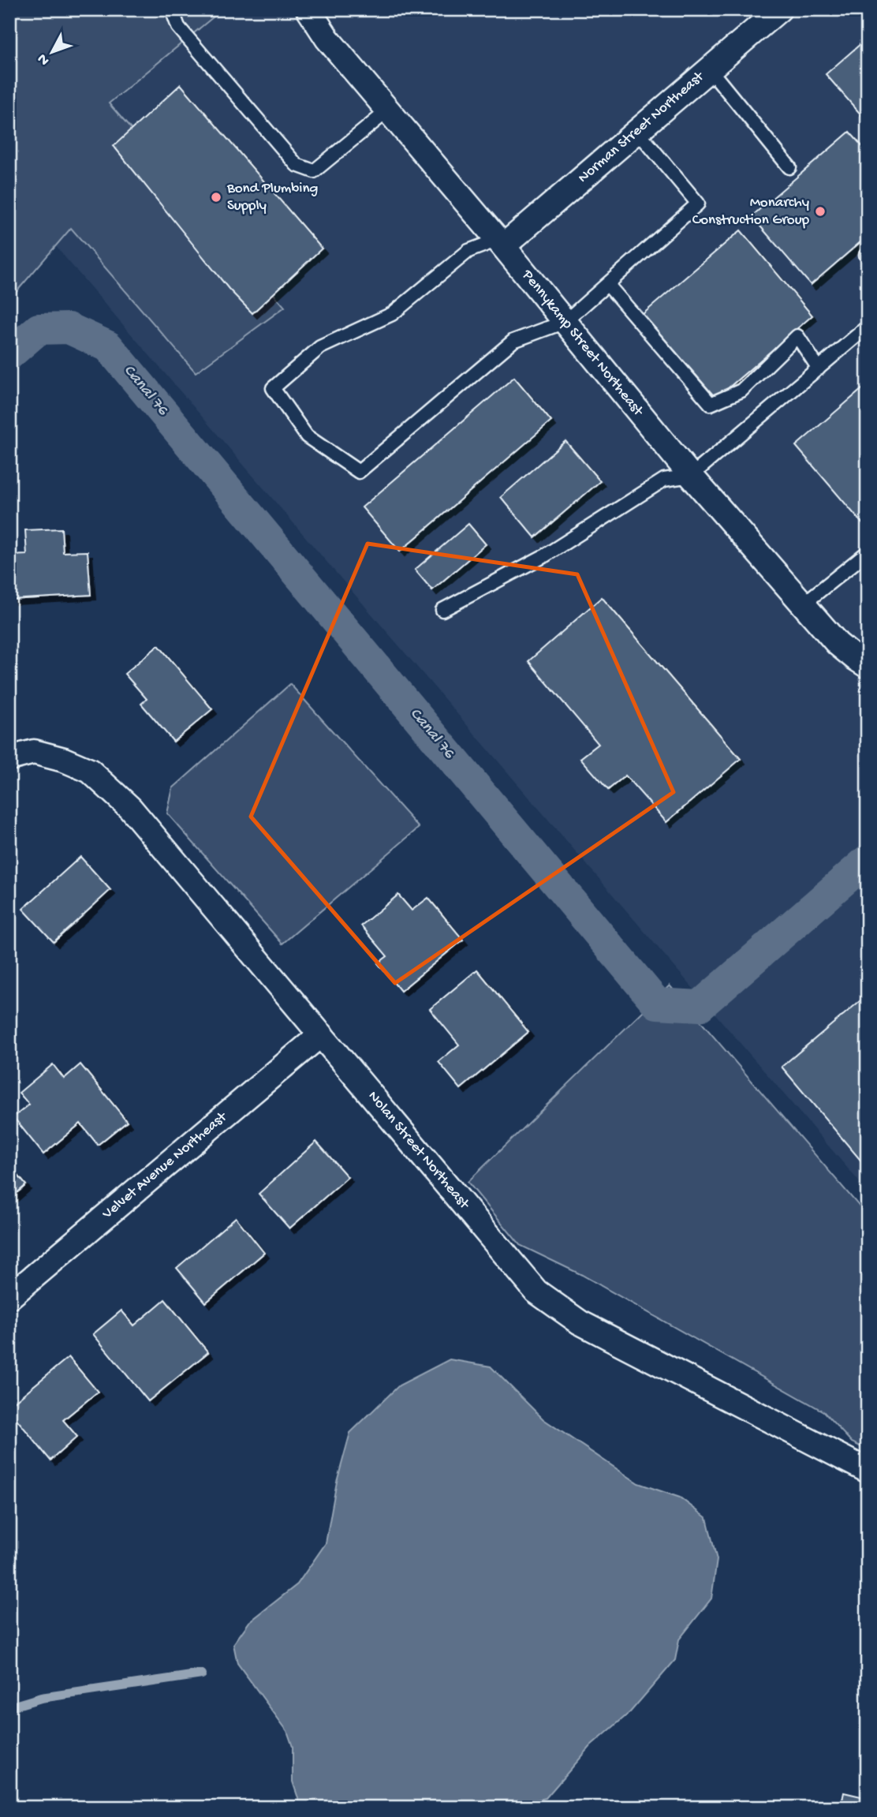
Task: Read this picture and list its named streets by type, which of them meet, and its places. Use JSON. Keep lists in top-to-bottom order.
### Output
{
  "streets": {
    "street": [
      "Norman Street Northeast",
      "Pennykamp Street Northeast",
      "Nolan Street Northeast",
      "Velvet Avenue Northeast"
    ]
  },
  "crossings": [
    ["Norman Street Northeast", "Pennykamp Street Northeast"],
    ["Nolan Street Northeast", "Velvet Avenue Northeast"]
  ],
  "water": ["Canal 76"],
  "places": ["Bond Plumbing Supply", "Monarchy Construction Group"],
  "north": "bottom left"
}
